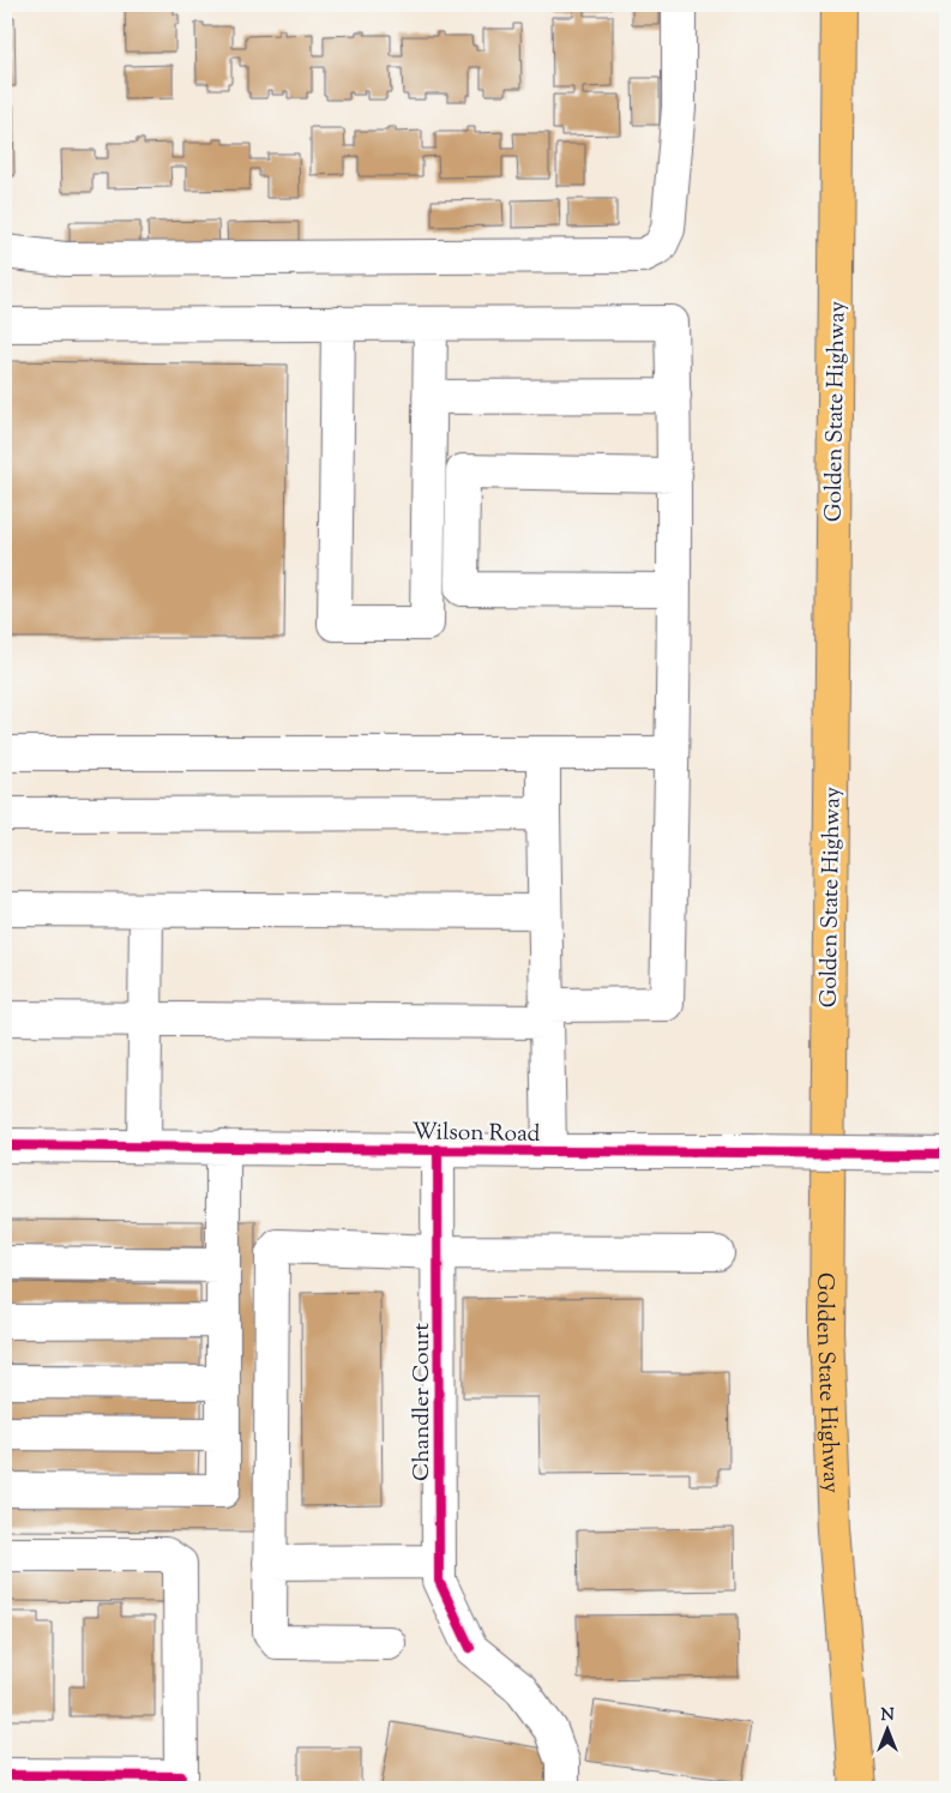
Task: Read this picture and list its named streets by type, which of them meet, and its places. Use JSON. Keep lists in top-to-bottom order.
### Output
{
  "streets": {
    "highway": ["Golden State Highway"],
    "street": ["Wilson Road", "Chandler Court"]
  },
  "crossings": [
    ["Wilson Road", "Chandler Court"]
  ],
  "north": "top"
}
